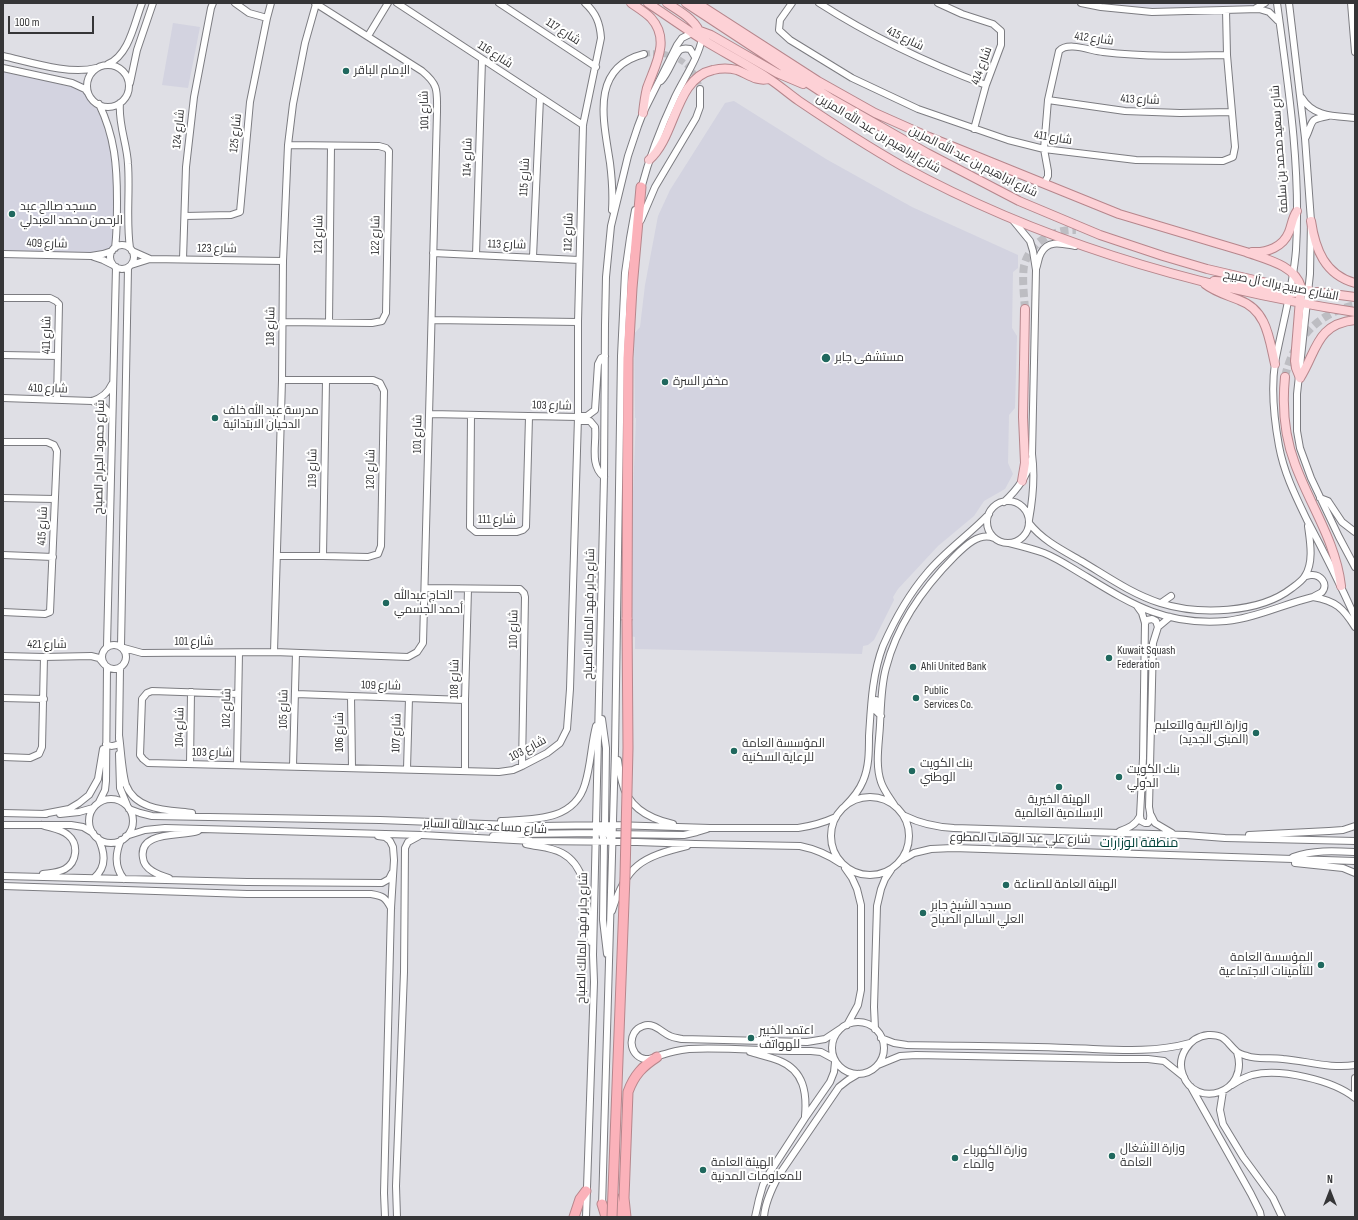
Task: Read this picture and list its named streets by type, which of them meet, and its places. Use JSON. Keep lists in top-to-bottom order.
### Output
{
  "streets": {
    "main road": ["شارع إبراهيم بن عبد الله المزين", "شارع ابراهيم بن عبد الله المزين", "الشارع صبيح براك آل صبيح"],
    "street": [
      "شارع 117",
      "شارع 415",
      "شارع 412",
      "شارع 116",
      "شارع 414",
      "شارع 413",
      "شارع 101",
      "شارع 124",
      "شارع 125",
      "شارع 411",
      "شارع سعيد محمد بن سلمة",
      "شارع 114",
      "شارع 115",
      "شارع 112",
      "شارع 121",
      "شارع 122",
      "شارع 409",
      "شارع 113",
      "شارع 123",
      "شارع 118",
      "شارع 410",
      "شارع 103",
      "شارع حمود الجراح الصباح",
      "شارع 119",
      "شارع 120",
      "شارع 111",
      "شارع جابر فهد المالك الصباح",
      "شارع 110",
      "شارع 421",
      "شارع 108",
      "شارع 109",
      "شارع 102",
      "شارع 105",
      "شارع 104",
      "شارع 106",
      "شارع 107",
      "شارع مساعد عبدالله الساير",
      "شارع علي عبد الوهاب المطوع"
    ]
  },
  "crossings": [
    ["شارع 117", "شارع 112"],
    ["شارع 415", "شارع 414"],
    ["شارع 412", "شارع 413"],
    ["شارع 412", "شارع 411"],
    ["شارع 116", "شارع 114"],
    ["شارع 116", "شارع 115"],
    ["شارع 116", "شارع 112"],
    ["شارع 414", "شارع 411"],
    ["شارع 413", "شارع 411"],
    ["شارع 101", "شارع 113"],
    ["شارع 101", "شارع 118"],
    ["شارع 101", "شارع 103"],
    ["شارع 101", "شارع حمود الجراح الصباح"],
    ["شارع 101", "شارع 110"],
    ["شارع 101", "شارع 421"],
    ["شارع 101", "شارع 102"],
    ["شارع 101", "شارع 105"],
    ["شارع 124", "شارع 125"],
    ["شارع 124", "شارع 123"],
    ["شارع إبراهيم بن عبد الله المزين", "الشارع صبيح براك آل صبيح"],
    ["شارع إبراهيم بن عبد الله المزين", "شارع جابر فهد المالك الصباح"],
    ["شارع 411", "شارع 410"],
    ["شارع سعيد محمد بن سلمة", "الشارع صبيح براك آل صبيح"],
    ["شارع 114", "شارع 113"],
    ["شارع 115", "شارع 113"],
    ["شارع 112", "شارع 113"],
    ["شارع 112", "شارع 103"],
    ["شارع 121", "شارع 122"],
    ["شارع 122", "شارع 118"],
    ["شارع 409", "شارع 123"],
    ["شارع 409", "شارع حمود الجراح الصباح"],
    ["شارع 123", "شارع 118"],
    ["شارع 123", "شارع حمود الجراح الصباح"],
    ["شارع 118", "شارع 120"],
    ["شارع 103", "شارع 111"],
    ["شارع 103", "شارع 110"],
    ["شارع 103", "شارع 108"],
    ["شارع 103", "شارع 102"],
    ["شارع 103", "شارع 105"],
    ["شارع 103", "شارع 104"],
    ["شارع 103", "شارع 106"],
    ["شارع 103", "شارع 107"],
    ["شارع حمود الجراح الصباح", "شارع 421"],
    ["شارع 119", "شارع 120"],
    ["شارع جابر فهد المالك الصباح", "شارع مساعد عبدالله الساير"],
    ["شارع 110", "شارع 108"],
    ["شارع 108", "شارع 109"],
    ["شارع 109", "شارع 105"],
    ["شارع 109", "شارع 106"],
    ["شارع 109", "شارع 107"],
    ["شارع مساعد عبدالله الساير", "شارع علي عبد الوهاب المطوع"]
  ],
  "districts": ["منطقة الوزارات"],
  "places": [
    "الإمام الباقر",
    "مسجد صالح عبد الرحمن محمد العبدلي",
    "مستشفى جابر",
    "مخفر السرة",
    "مدرسة عبد الله خلف الدحيان الابتدائية",
    "الحاج عبدالله أحمد الجسمي",
    "Kuwait Squash Federation",
    "Ahli United Bank",
    "Public Services Co.",
    "وزارة التربية والتعليم (المبنى الجديد)",
    "المؤسسة العامة للرعاية السكنية",
    "بنك الكويت الوطني",
    "بنك الكويت الدولي",
    "الهيئة الخيرية الإسلامية العالمية",
    "الهيئة العامة للصناعة",
    "مسجد الشيخ جابر العلي السالم الصباح",
    "المؤسسة العامة للتأمينات الاجتماعية",
    "اعتمد الخبير للهواتف",
    "وزارة الأشغال العامة",
    "وزارة الكهرباء والماء",
    "الهيئة العامة للمعلومات المدنية"
  ],
  "scale_bar": "100 m",
  "north": "top"
}
